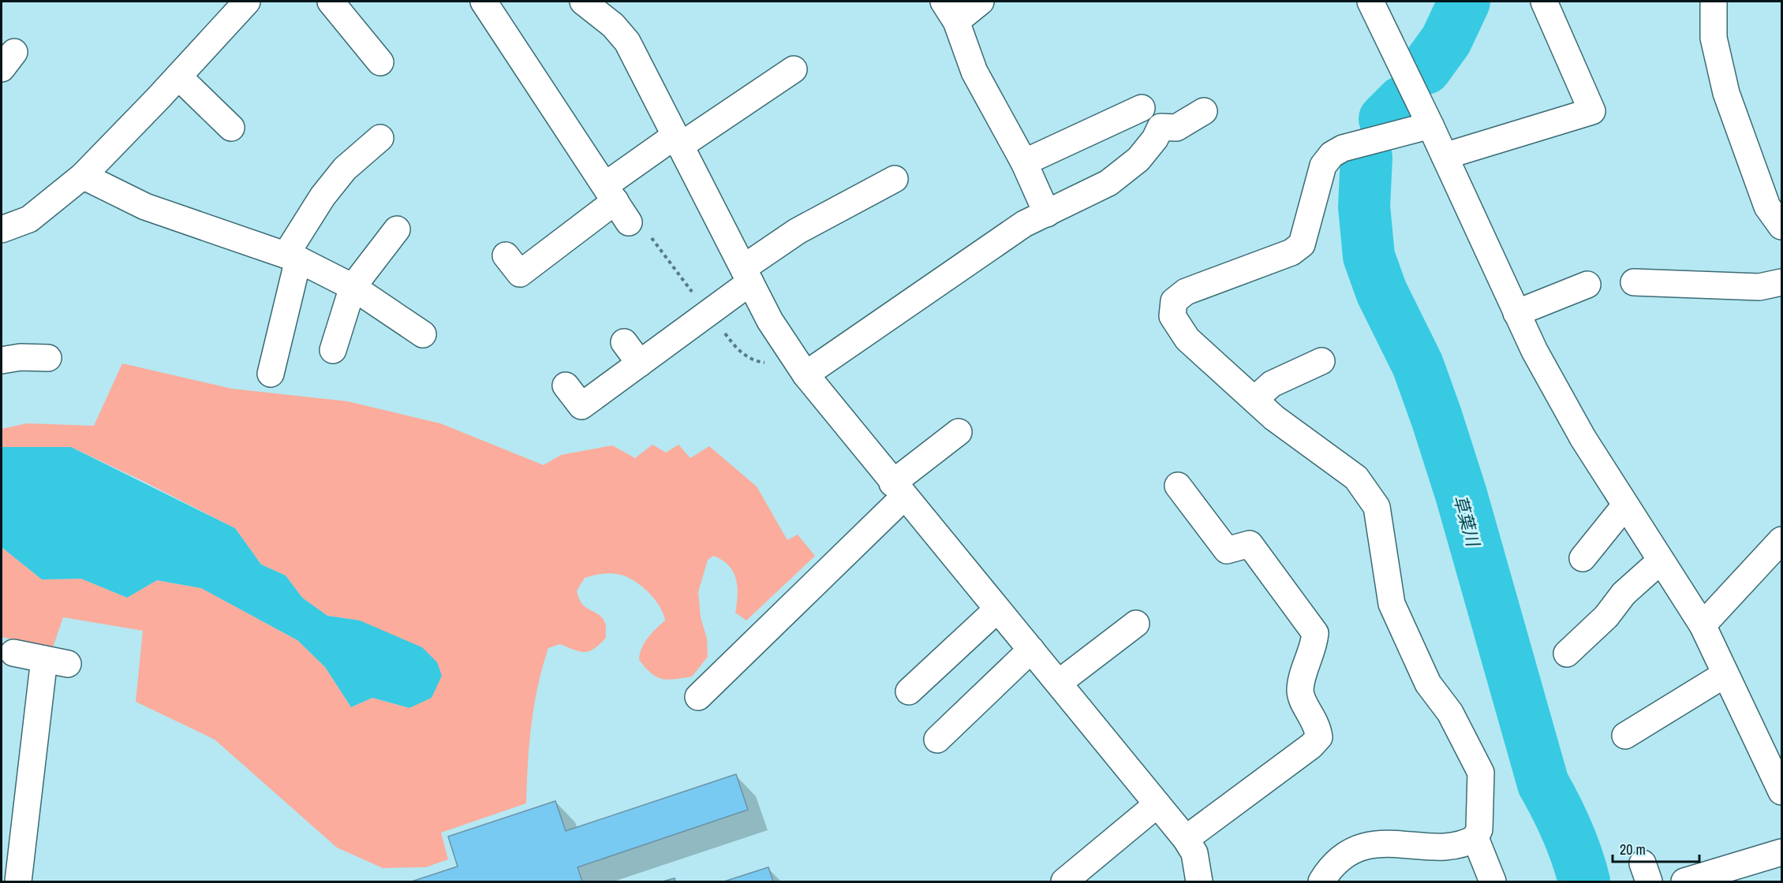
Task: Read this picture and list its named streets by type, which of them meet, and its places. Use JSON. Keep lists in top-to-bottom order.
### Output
{
  "water": ["草葉川"],
  "scale_bar": "20 m"
}
